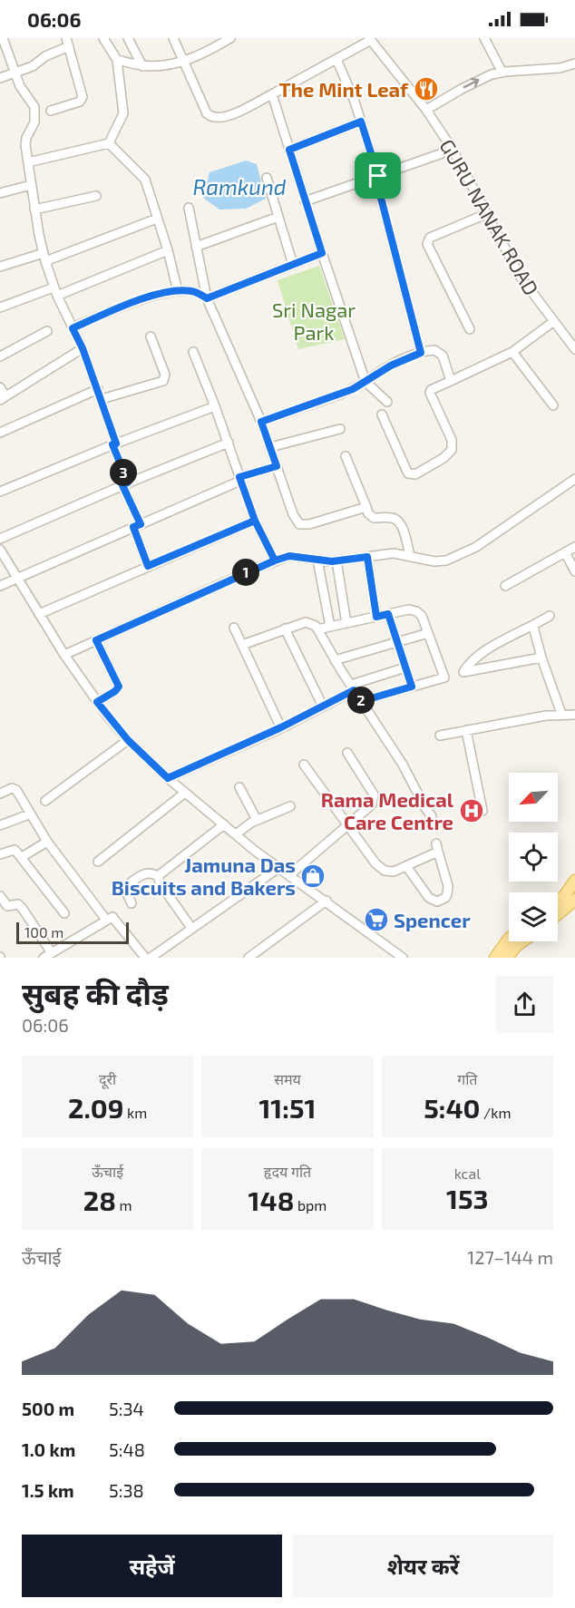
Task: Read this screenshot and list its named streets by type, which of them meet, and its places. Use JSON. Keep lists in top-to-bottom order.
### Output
{
  "streets": {
    "street": ["GURU NANAK ROAD"]
  },
  "water": ["Ramkund"],
  "parks": ["Sri Nagar Park"],
  "places": {
    "restaurant": ["The Mint Leaf"],
    "hospital": ["Rama Medical Care Centre"],
    "shop": ["Jamuna Das Biscuits and Bakers"],
    "supermarket": ["Spencer"]
  },
  "scale_bar": "100 m",
  "north": "bottom left",
  "page": {
    "status": "06:06",
    "pins": ["3", "1", "2"],
    "scale": "100 m",
    "heading": ["सुबह की दौड़", "06:06"],
    "stats": [
      ["दूरी", "2.09 km"],
      ["समय", "11:51"],
      ["गति", "5:40 /km"],
      ["ऊँचाई", "28 m"],
      ["हृदय गति", "148 bpm"],
      ["kcal", "153"]
    ],
    "chart": ["ऊँचाई", "127–144 m"],
    "list": [
      {
        "name": "500 m",
        "note": "5:34"
      },
      {
        "name": "1.0 km",
        "note": "5:48"
      },
      {
        "name": "1.5 km",
        "note": "5:38"
      }
    ],
    "buttons": ["सहेजें", "शेयर करें"]
  }
}
